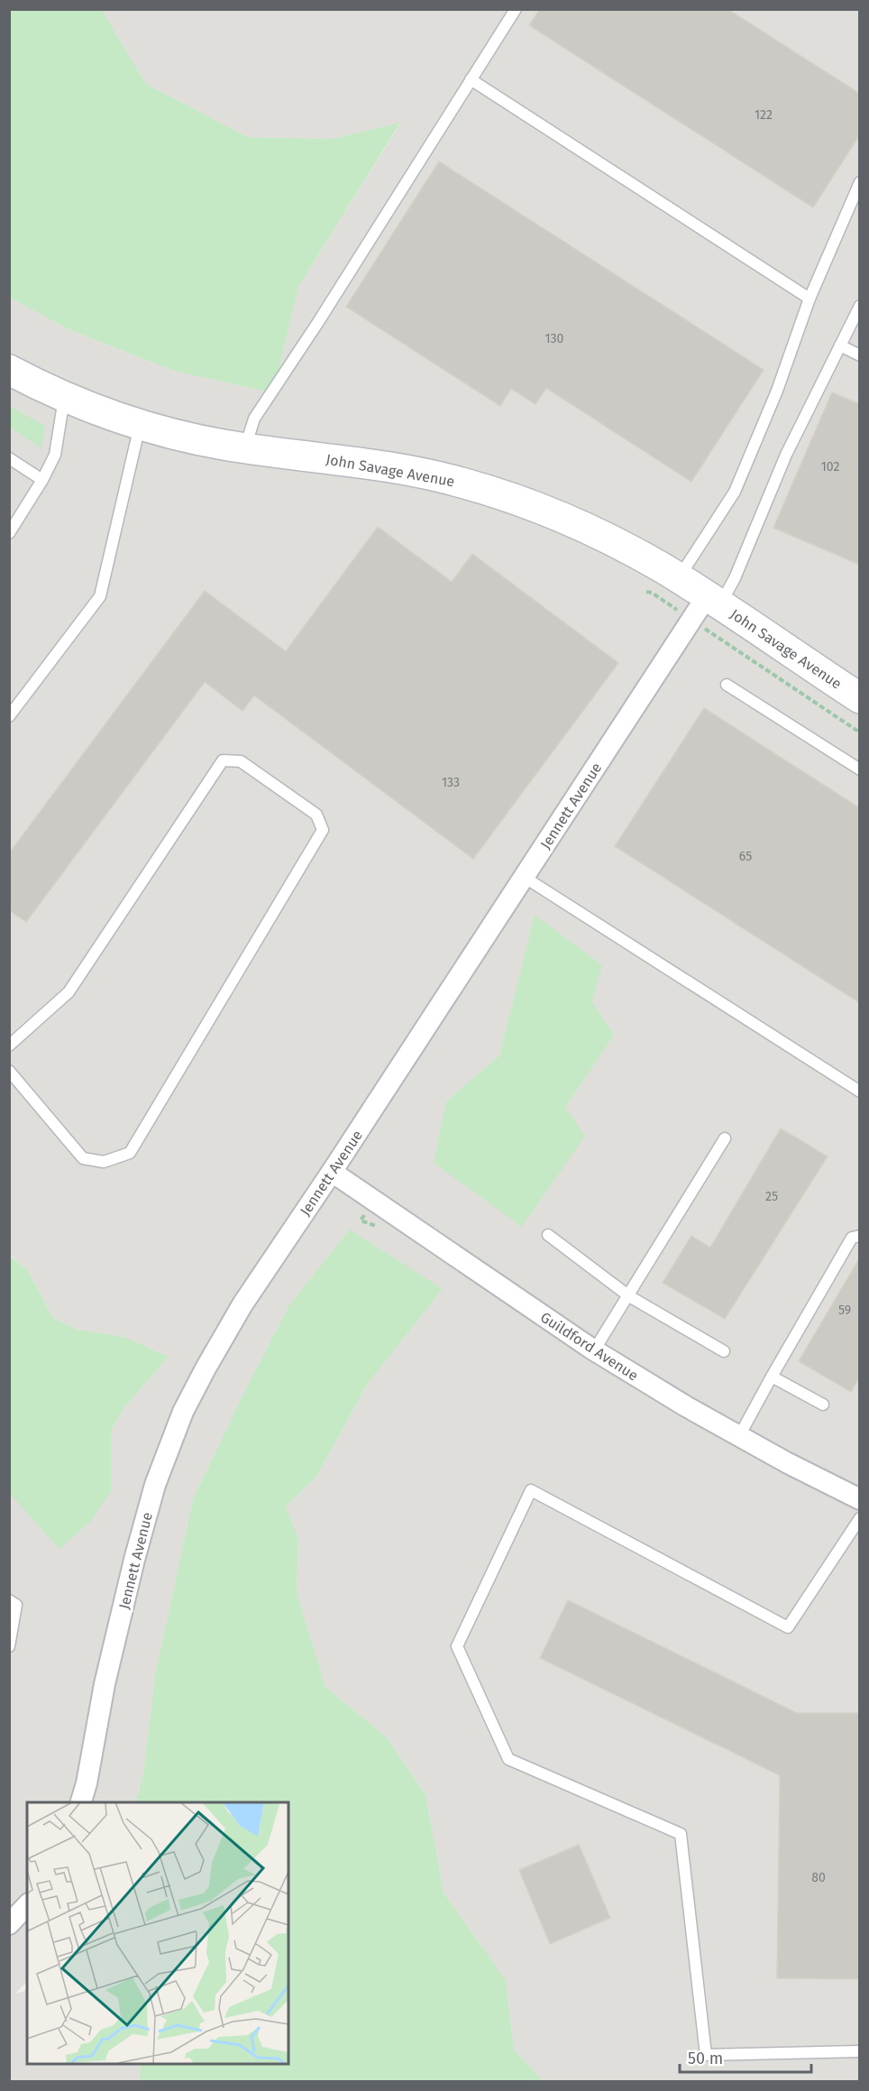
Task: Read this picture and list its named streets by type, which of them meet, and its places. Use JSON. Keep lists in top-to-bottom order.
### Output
{
  "streets": {
    "main road": ["John Savage Avenue"],
    "street": ["Jennett Avenue", "Guildford Avenue"]
  },
  "crossings": [
    ["John Savage Avenue", "Jennett Avenue"],
    ["Jennett Avenue", "Guildford Avenue"]
  ],
  "house_numbers": [
    "122",
    "130",
    "102",
    "133",
    "65",
    "25",
    "59",
    "80"
  ],
  "scale_bar": "50 m"
}
